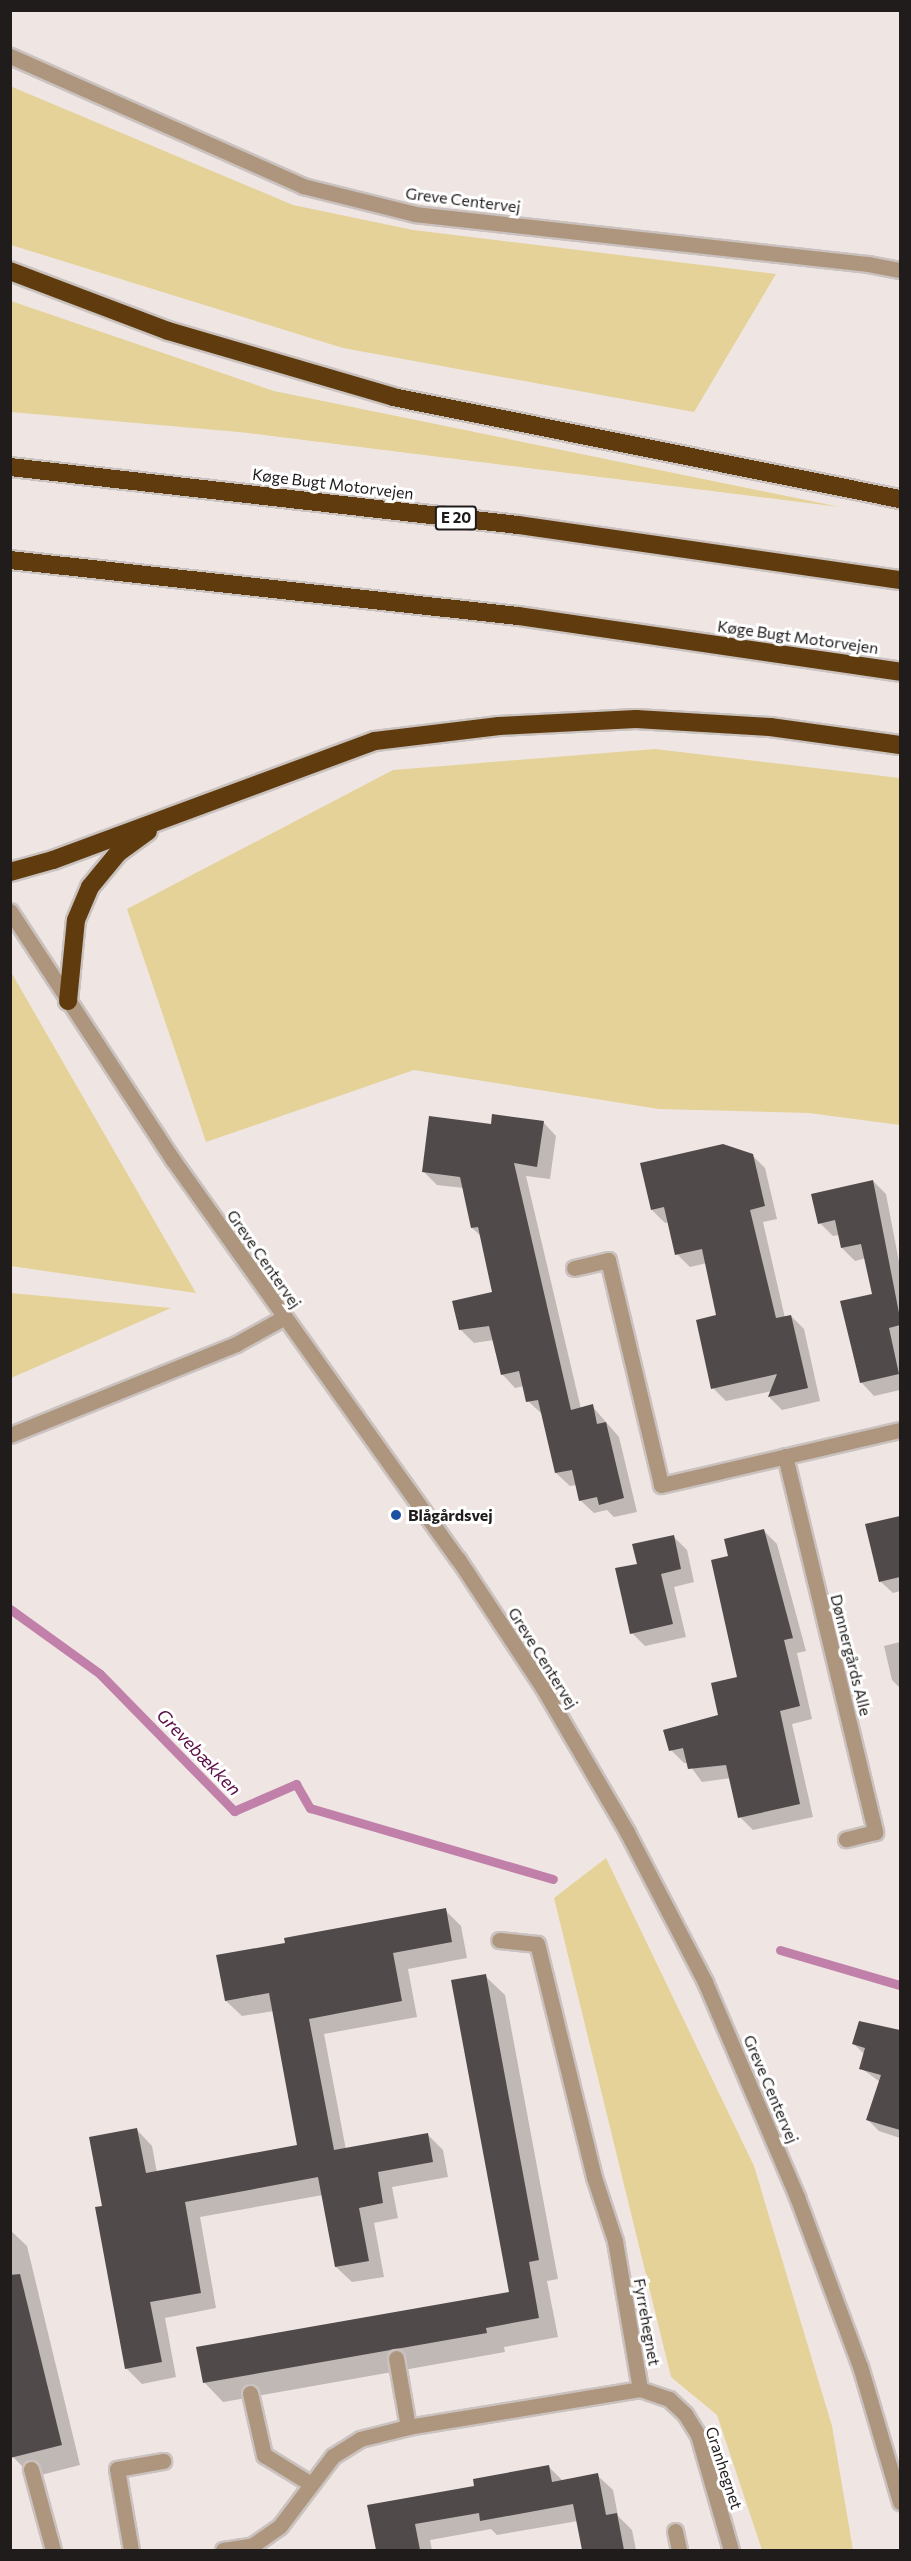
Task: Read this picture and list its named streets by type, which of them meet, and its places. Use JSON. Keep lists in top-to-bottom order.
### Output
{
  "streets": {
    "highway": ["Køge Bugt Motorvejen", "E 20"],
    "street": [
      "Greve Centervej",
      "Dønnergårds Alle",
      "Fyrrehegnet",
      "Granhegnet"
    ]
  },
  "crossings": [
    ["Fyrrehegnet", "Granhegnet"]
  ],
  "water": ["Grevebækken"],
  "places": ["Blågårdsvej"]
}
